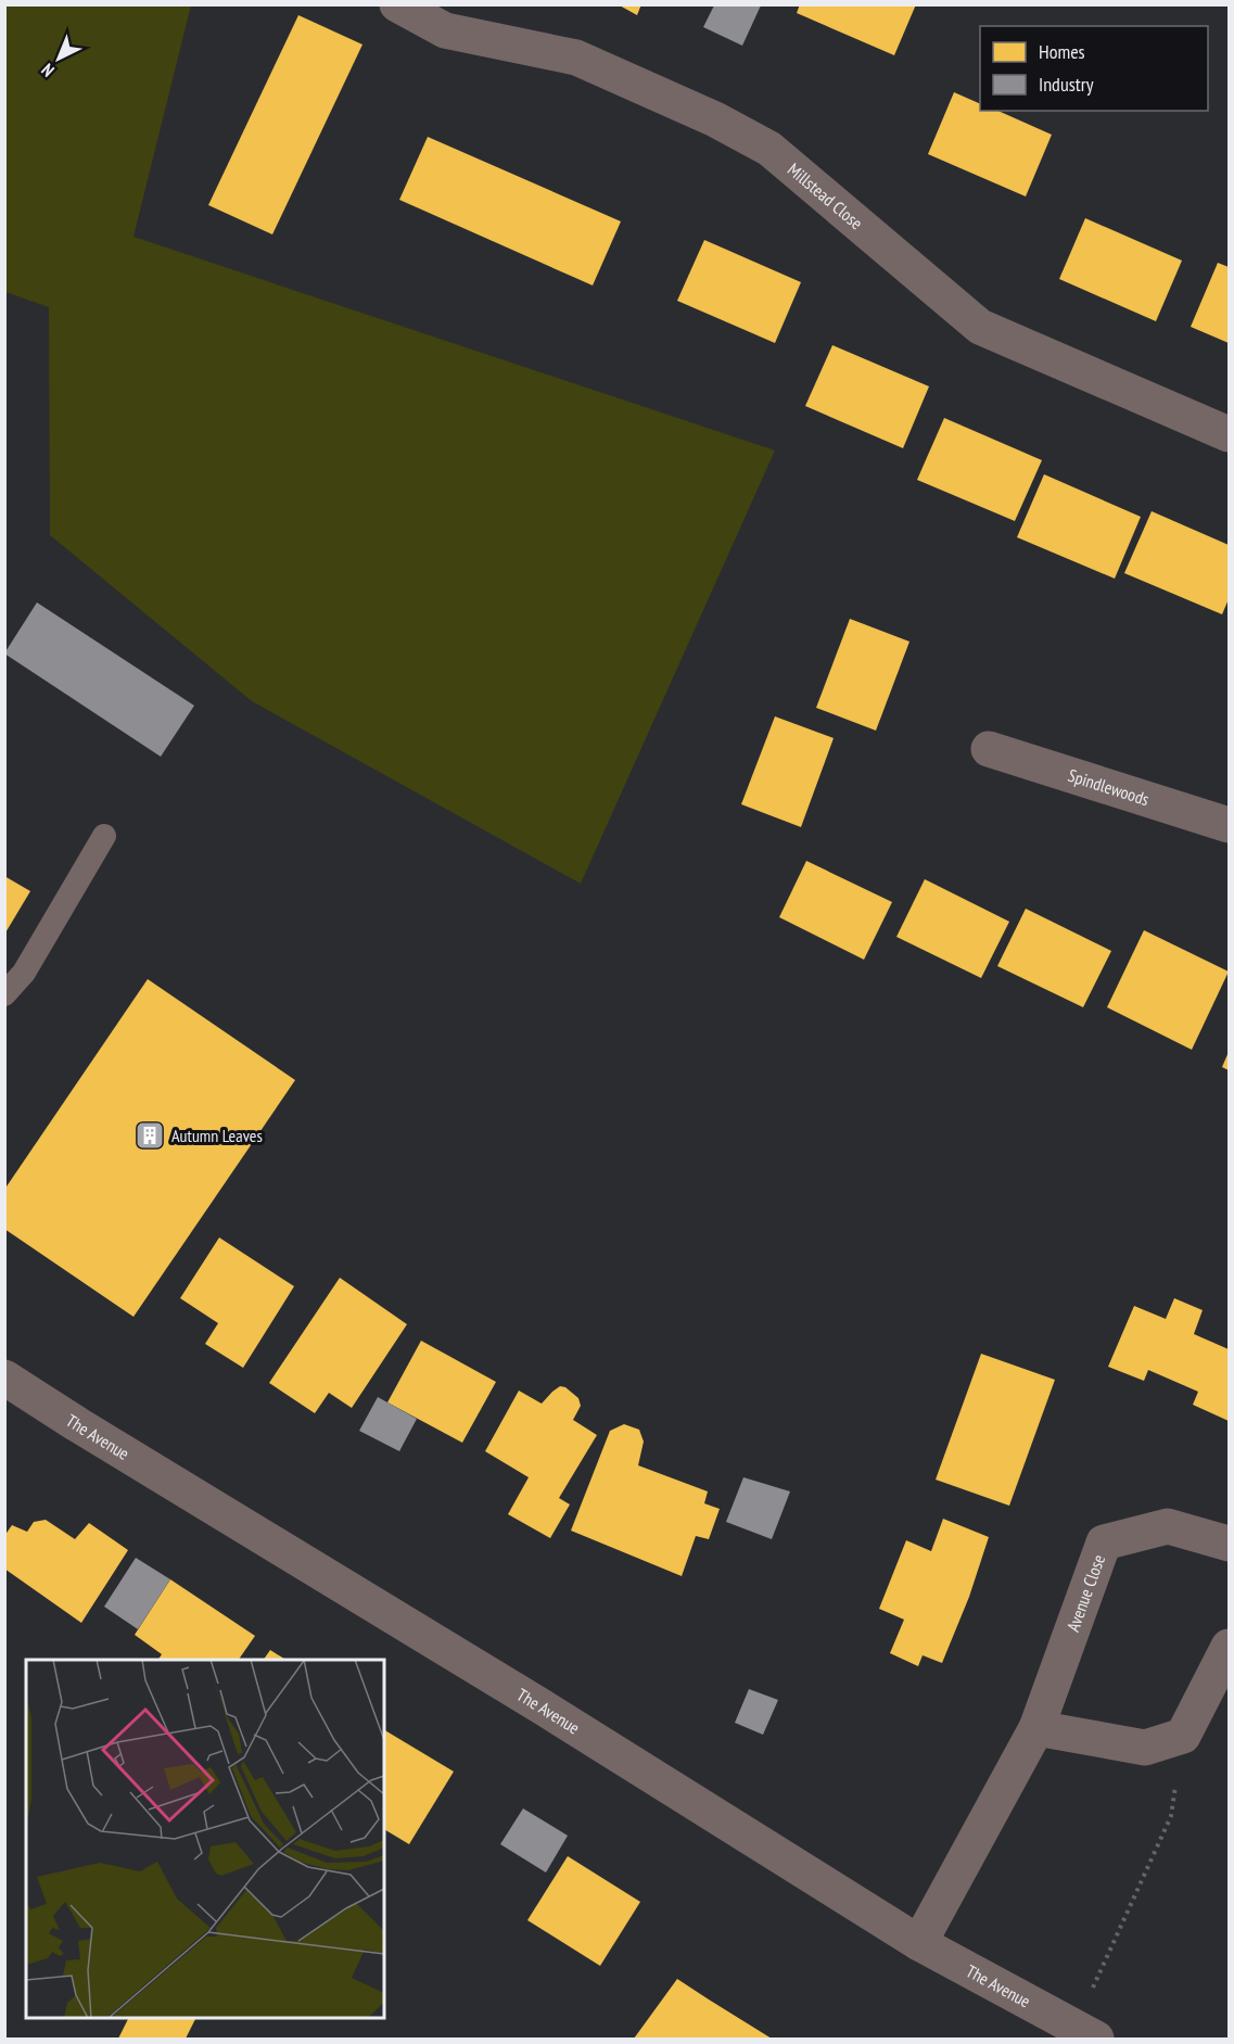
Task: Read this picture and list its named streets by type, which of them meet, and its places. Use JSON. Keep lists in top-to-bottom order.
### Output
{
  "streets": {
    "street": [
      "Millstead Close",
      "Spindlewoods",
      "The Avenue",
      "Avenue Close"
    ]
  },
  "crossings": [
    ["The Avenue", "Avenue Close"]
  ],
  "places": {
    "building": ["Autumn Leaves"]
  },
  "legend": ["Homes", "Industry"],
  "north": "bottom left"
}
